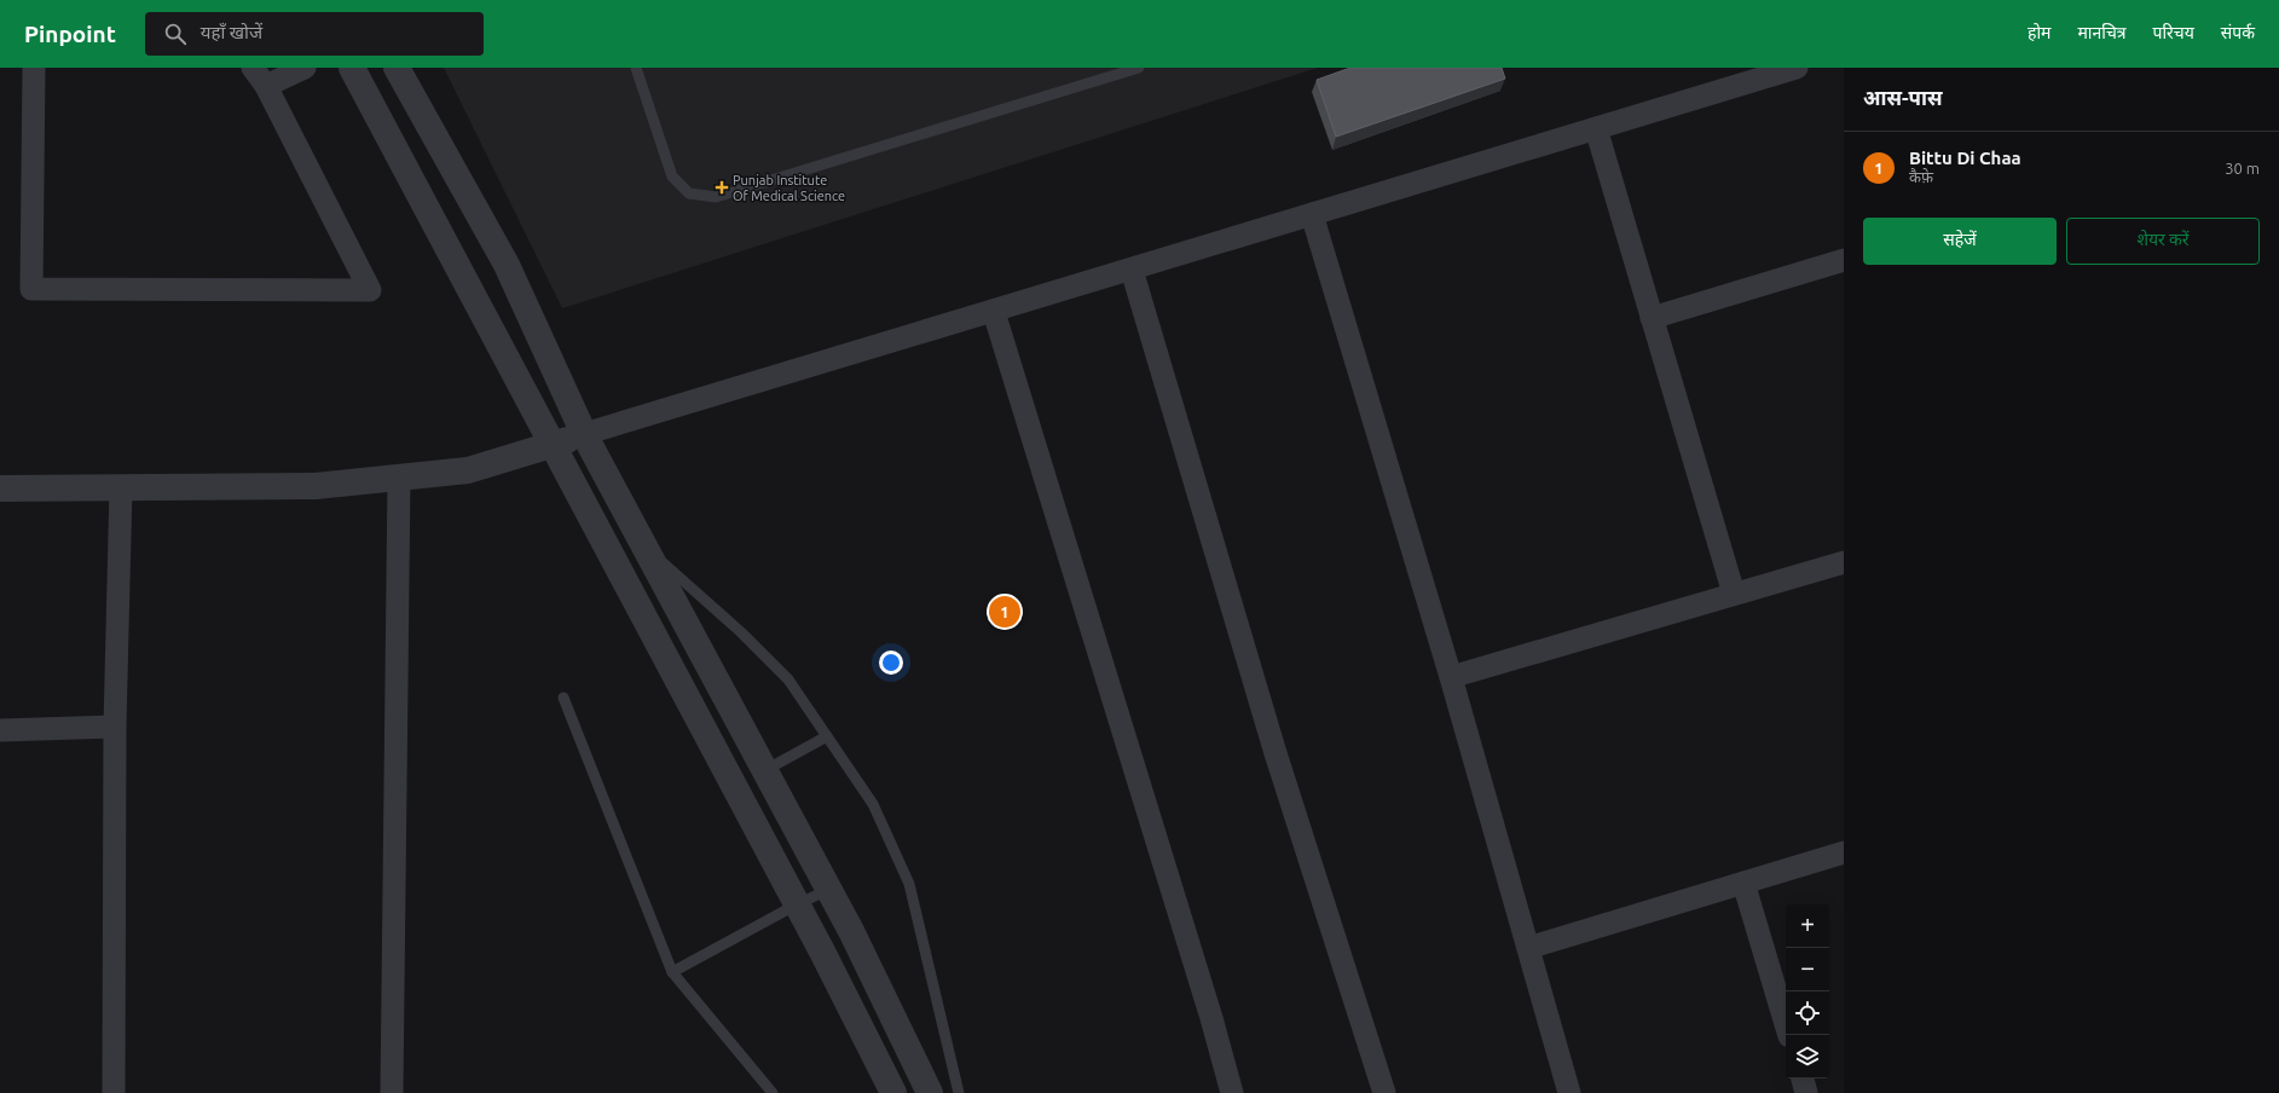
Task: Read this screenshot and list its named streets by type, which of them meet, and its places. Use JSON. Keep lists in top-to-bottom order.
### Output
{
  "places": {
    "health": ["Punjab Institute Of Medical Science"]
  },
  "page": {
    "header": "Pinpoint",
    "search": "यहाँ खोजें",
    "nav": [
      "होम",
      "मानचित्र",
      "परिचय",
      "संपर्क"
    ],
    "heading": "आस-पास",
    "list": [
      {
        "mark": "1",
        "name": "Bittu Di Chaa",
        "note": "कैफ़े",
        "value": "30 m"
      }
    ],
    "buttons": ["सहेजें", "शेयर करें"],
    "pins": "1",
    "map_buttons": ["+", "−"]
  }
}
